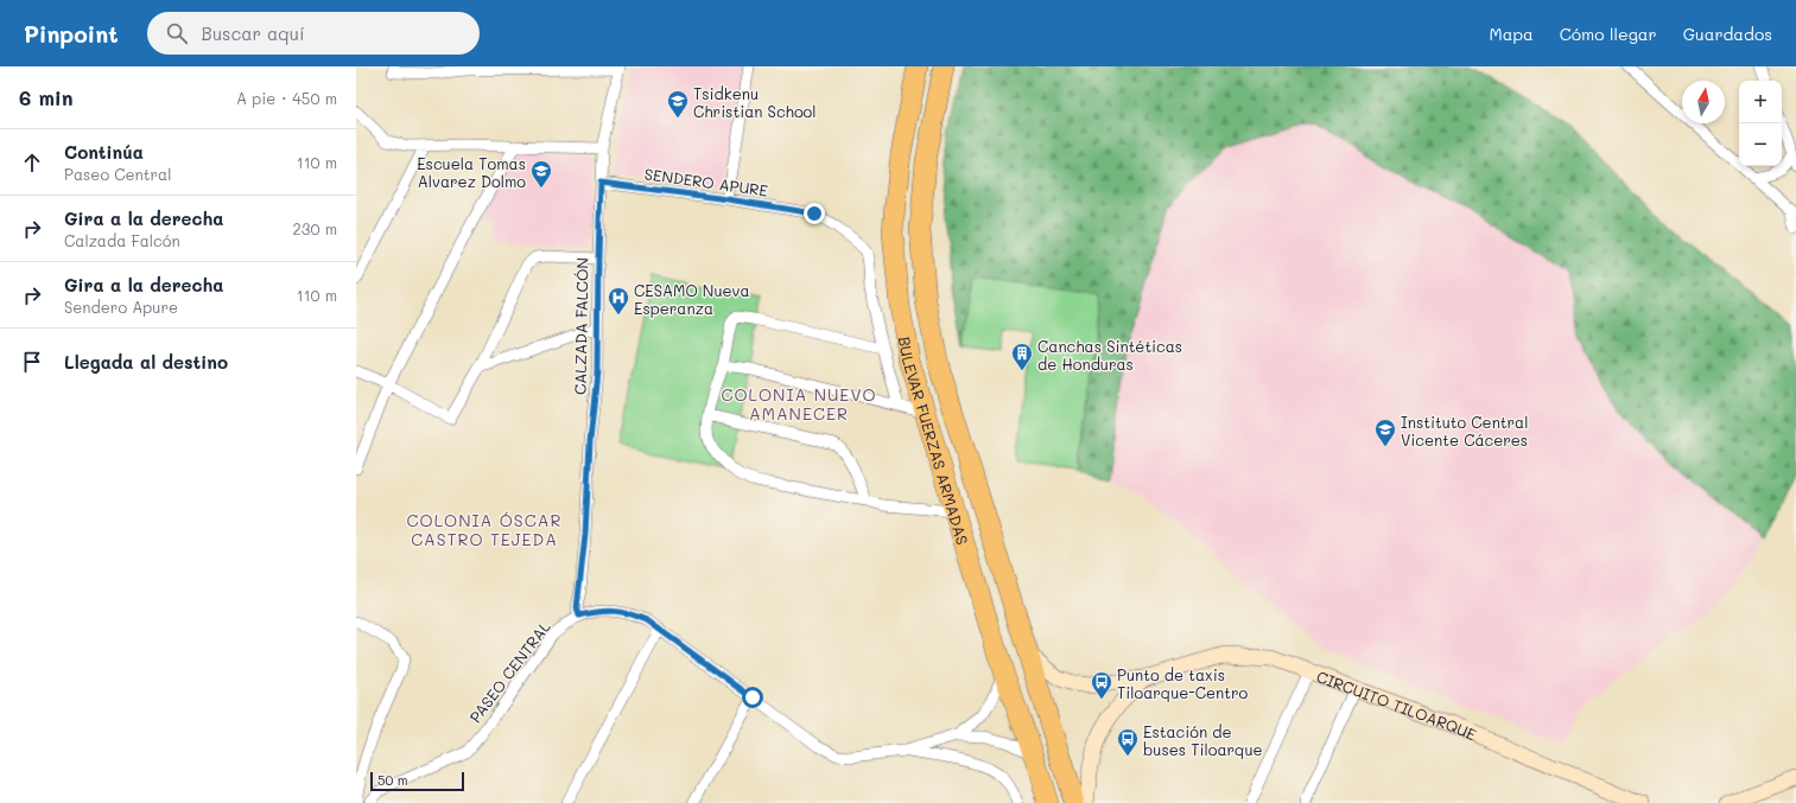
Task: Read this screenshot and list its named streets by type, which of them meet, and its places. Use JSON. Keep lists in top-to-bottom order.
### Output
{
  "streets": {
    "highway": ["BULEVAR FUERZAS ARMADAS"],
    "street": [
      "SENDERO APURE",
      "CALZADA FALCÓN",
      "PASEO CENTRAL",
      "CIRCUITO TILOARQUE"
    ]
  },
  "crossings": [
    ["SENDERO APURE", "CALZADA FALCÓN"],
    ["CALZADA FALCÓN", "PASEO CENTRAL"],
    ["BULEVAR FUERZAS ARMADAS", "PASEO CENTRAL"],
    ["BULEVAR FUERZAS ARMADAS", "CIRCUITO TILOARQUE"]
  ],
  "districts": ["COLONIA NUEVO AMANECER", "COLONIA ÓSCAR CASTRO TEJEDA"],
  "places": {
    "school or university": ["Tsidkenu Christian School", "Escuela Tomas Alvarez Dolmo", "Instituto Central Vicente Cáceres"],
    "hospital": ["CESAMO Nueva Esperanza"],
    "building": ["Canchas Sintéticas de Honduras"],
    "bus stop": ["Punto de taxis Tiloarque-Centro", "Estación de buses Tiloarque"]
  },
  "scale_bar": "50 m",
  "north": "top",
  "page": {
    "header": "Pinpoint",
    "search": "Buscar aquí",
    "nav": ["Mapa", "Cómo llegar", "Guardados"],
    "heading": ["6 min", "A pie · 450 m"],
    "map_buttons": ["+", "−"],
    "list": [
      ["Continúa", "Paseo Central", "110 m"],
      ["Gira a la derecha", "Calzada Falcón", "230 m"],
      ["Gira a la derecha", "Sendero Apure", "110 m"],
      "Llegada al destino"
    ],
    "scale": "50 m"
  }
}
